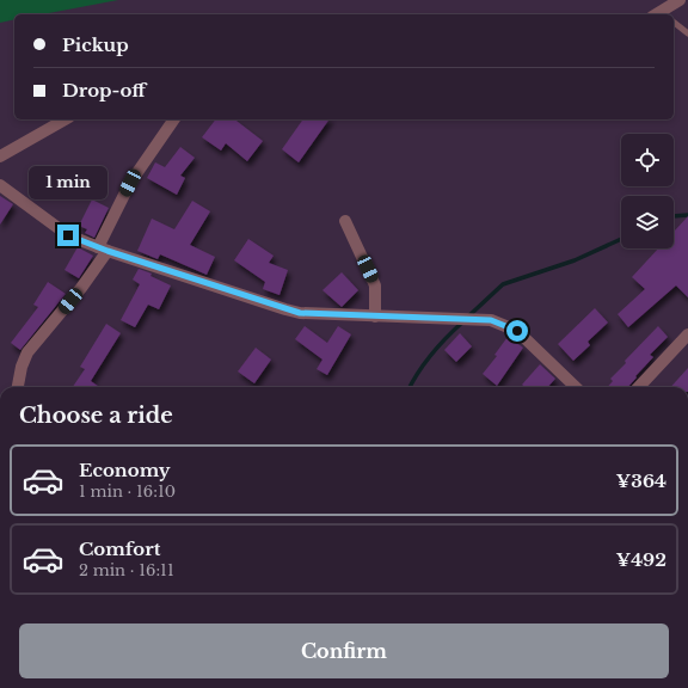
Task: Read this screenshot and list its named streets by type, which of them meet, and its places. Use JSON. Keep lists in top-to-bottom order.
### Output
{
  "page": {
    "banner": ["Pickup", "Drop-off"],
    "bubble": "1 min",
    "heading": "Choose a ride",
    "list": [
      {
        "name": "Economy",
        "note": "1 min · 16:10",
        "value": "¥364"
      },
      {
        "name": "Comfort",
        "note": "2 min · 16:11",
        "value": "¥492"
      }
    ],
    "buttons": "Confirm"
  }
}
